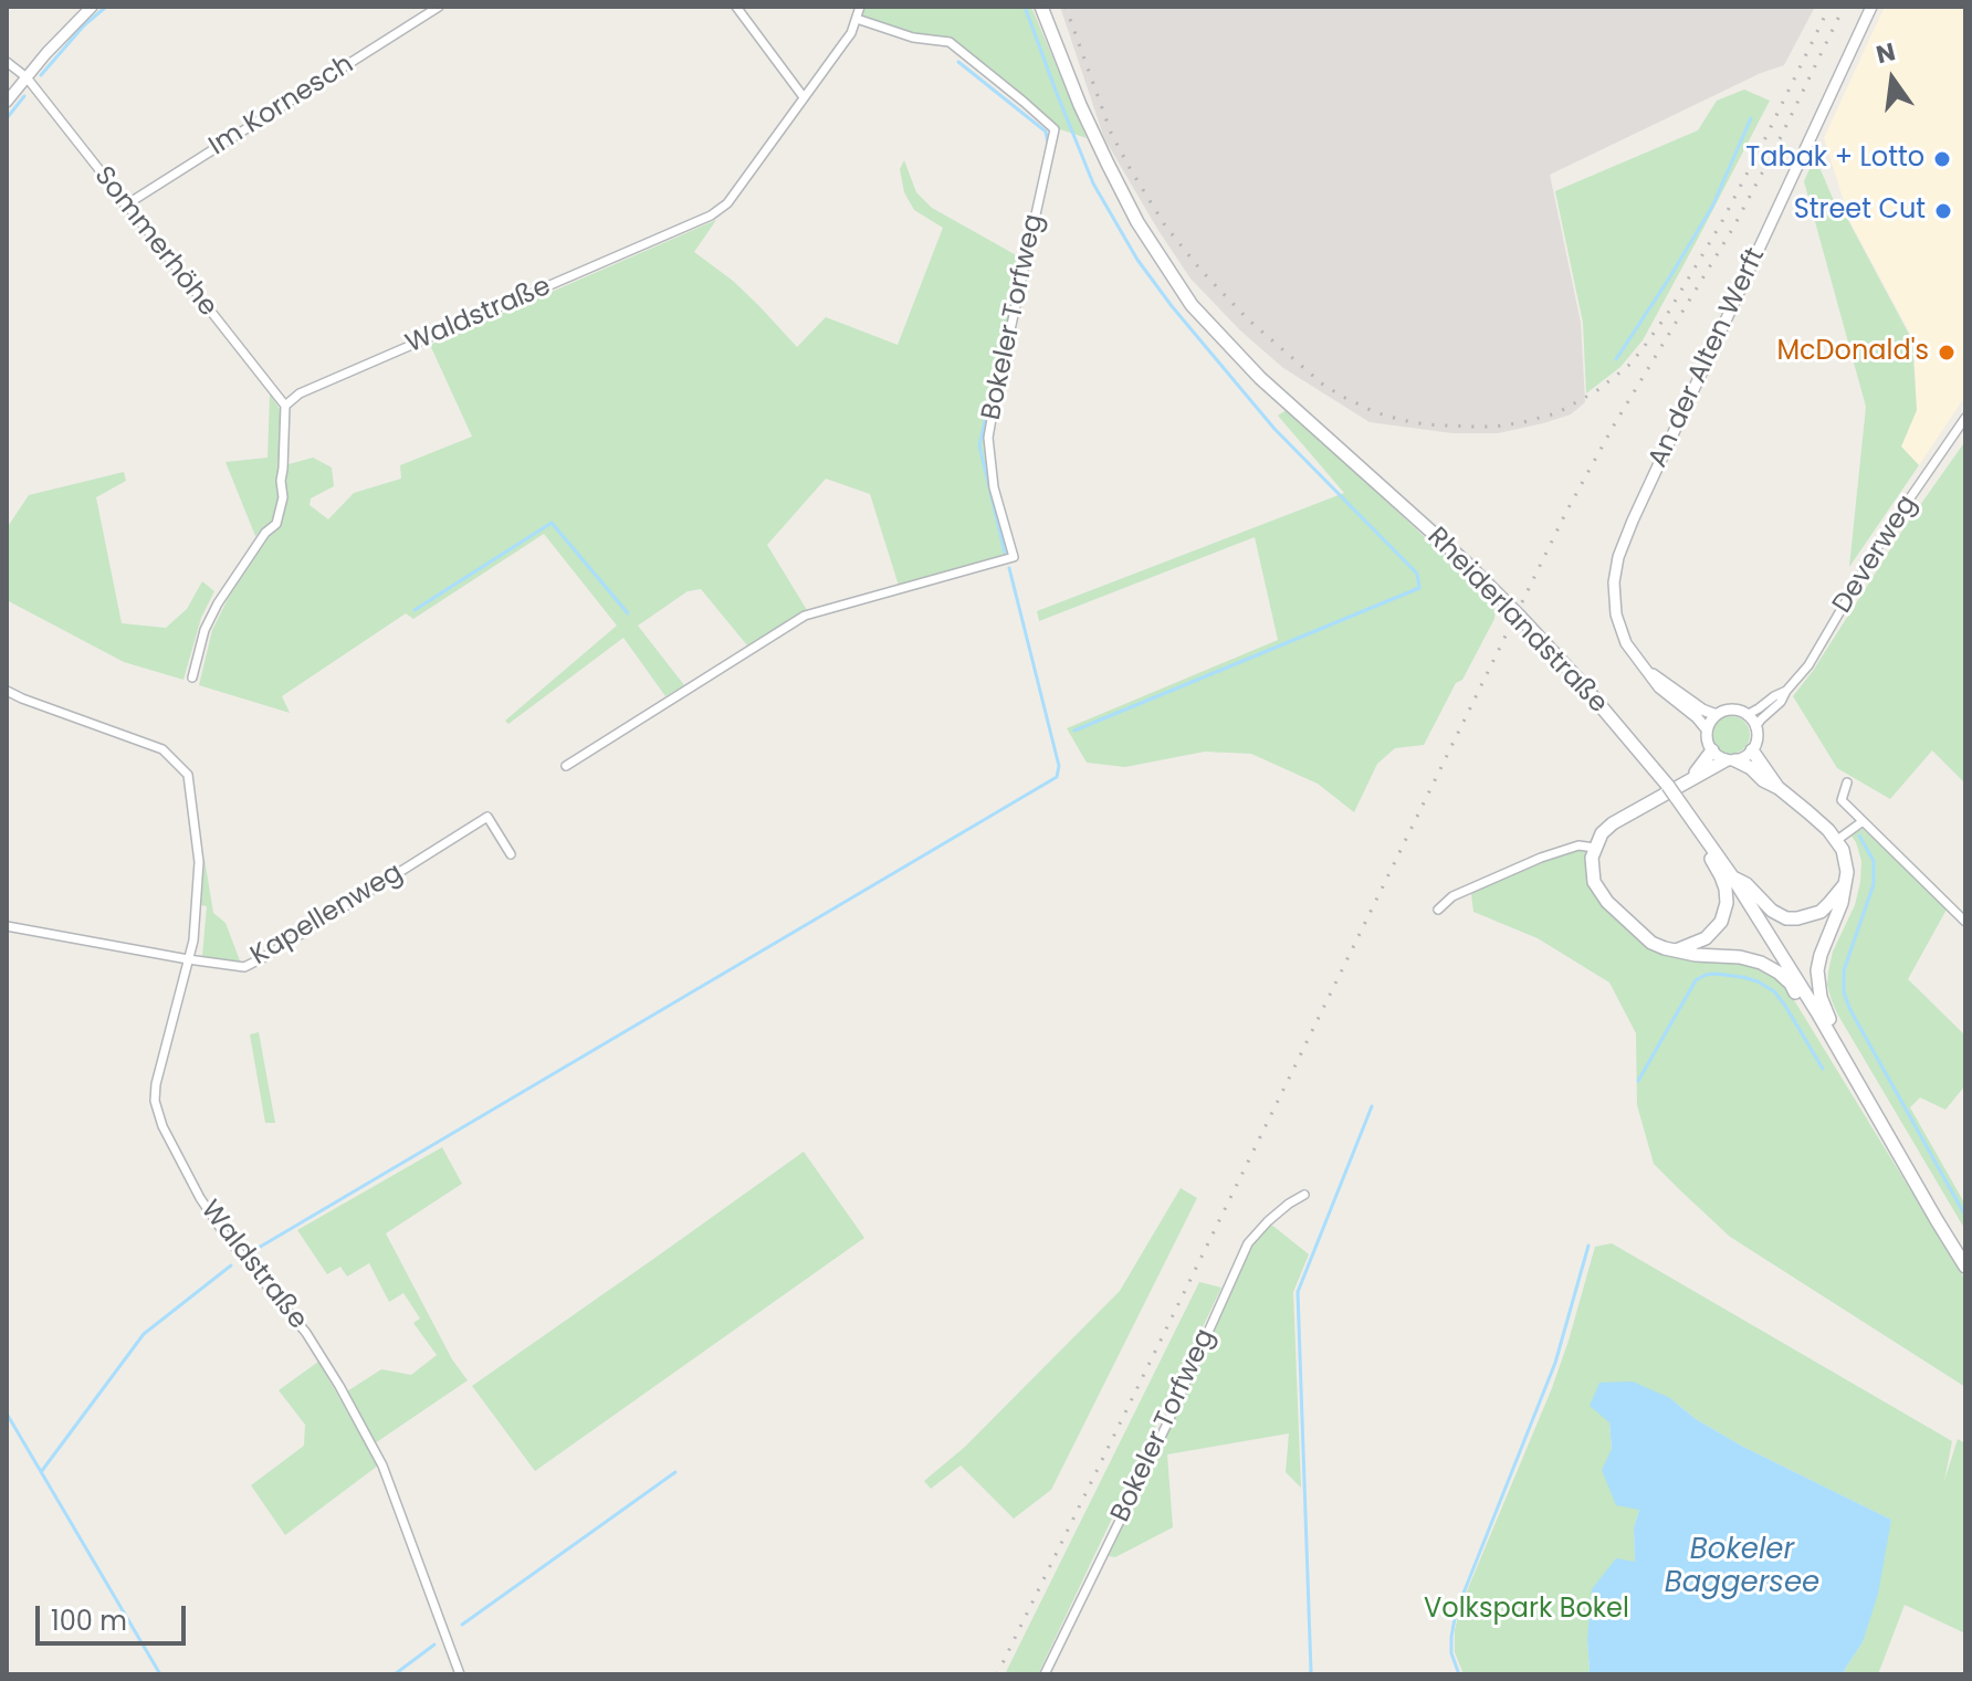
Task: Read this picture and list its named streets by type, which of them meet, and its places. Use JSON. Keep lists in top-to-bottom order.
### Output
{
  "streets": {
    "main road": ["Rheiderlandstraße"],
    "street": [
      "Im Kornesch",
      "Sommerhöhe",
      "Waldstraße",
      "Bokeler Torfweg",
      "An der Alten Werft",
      "Deverweg",
      "Kapellenweg"
    ]
  },
  "crossings": [
    ["Im Kornesch", "Sommerhöhe"],
    ["Sommerhöhe", "Waldstraße"],
    ["Waldstraße", "Bokeler Torfweg"],
    ["Waldstraße", "Kapellenweg"],
    ["An der Alten Werft", "Deverweg"]
  ],
  "water": ["Bokeler Baggersee"],
  "parks": ["Volkspark Bokel"],
  "places": ["Tabak + Lotto", "Street Cut", "McDonald's"],
  "scale_bar": "100 m",
  "north": "top"
}
